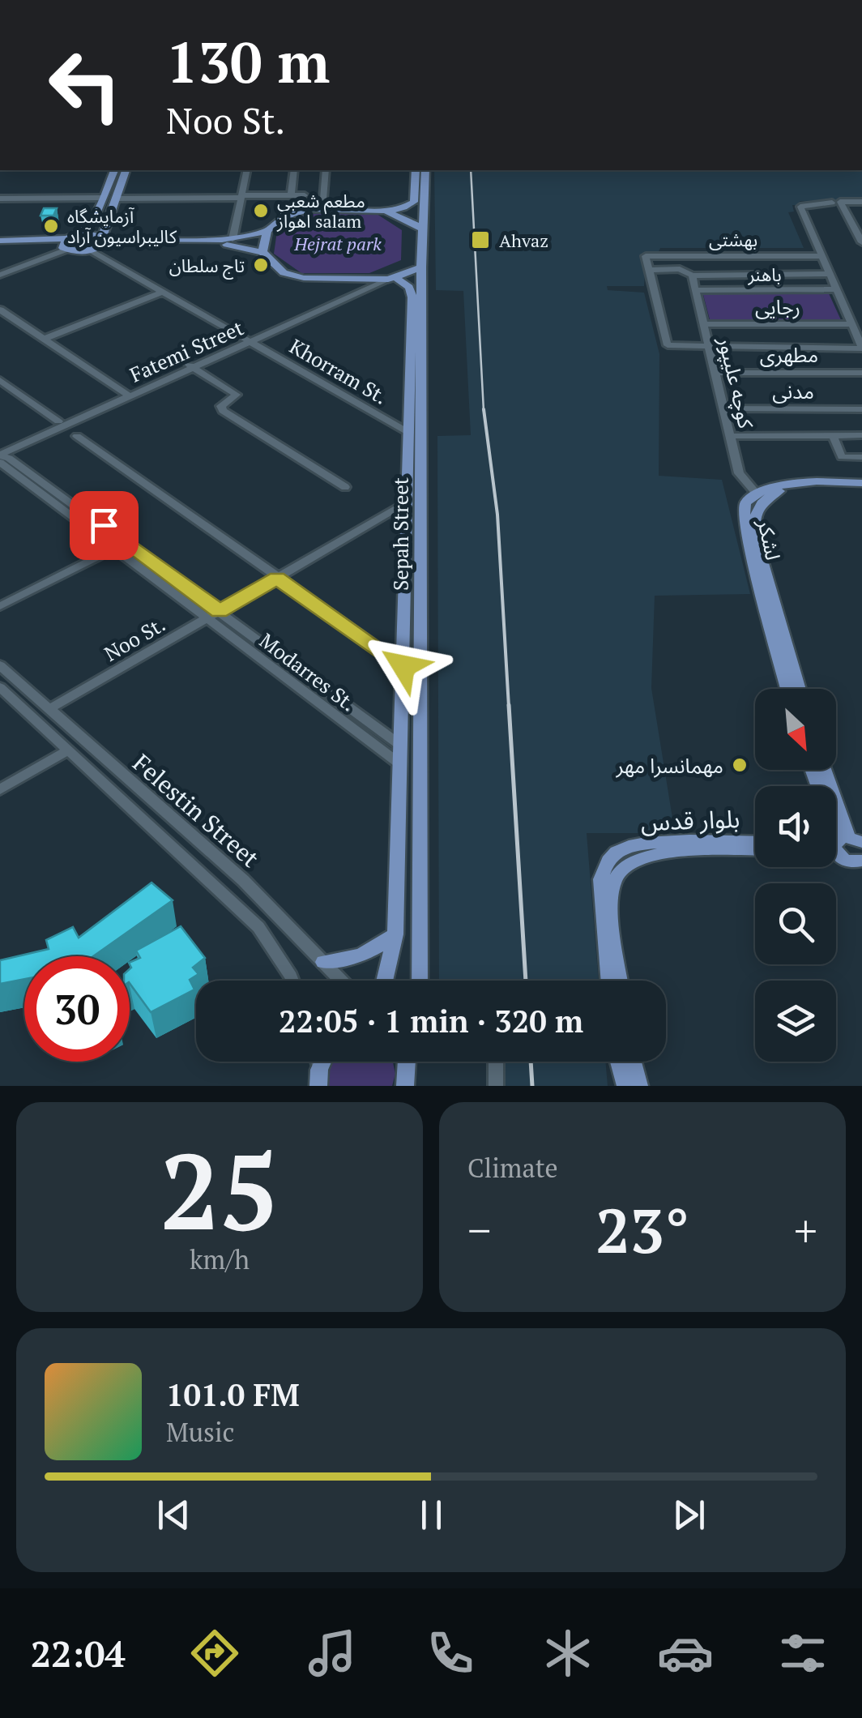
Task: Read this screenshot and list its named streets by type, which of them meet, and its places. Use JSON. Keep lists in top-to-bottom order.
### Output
{
  "streets": {
    "main road": ["Sepah Street", "لشکر", "بلوار قدس"],
    "street": [
      "بهشتی",
      "باهنر",
      "رجایی",
      "Fatemi Street",
      "مطهری",
      "Khorram St.",
      "کوچه علیپور",
      "مدنی",
      "Noo St.",
      "Modarres St.",
      "Felestin Street"
    ]
  },
  "crossings": [
    ["بهشتی", "کوچه علیپور"],
    ["باهنر", "کوچه علیپور"],
    ["رجایی", "کوچه علیپور"],
    ["Fatemi Street", "Khorram St."],
    ["Fatemi Street", "Sepah Street"],
    ["Fatemi Street", "Modarres St."],
    ["مطهری", "کوچه علیپور"],
    ["Khorram St.", "Sepah Street"],
    ["کوچه علیپور", "مدنی"],
    ["کوچه علیپور", "لشکر"],
    ["Sepah Street", "Noo St."],
    ["Sepah Street", "Modarres St."],
    ["Noo St.", "Modarres St."],
    ["Noo St.", "Felestin Street"]
  ],
  "parks": ["Hejrat park"],
  "places": {
    "other": [
      "مطعم شعبي اهواز salam",
      "آزمایشگاه کالیبراسیون آراد",
      "تاج سلطان",
      "مهمانسرا مهر"
    ],
    "transit": ["Ahvaz"]
  },
  "north": "bottom right",
  "page": {
    "turn": ["130 m", "Noo St."],
    "limit": "30",
    "trip": "22:05 · 1 min · 320 m",
    "tile": [
      ["25", "km/h"],
      "Climate"
    ],
    "heat": ["−", "23°", "+"],
    "song": ["101.0 FM", "Music"],
    "tabs": "22:04"
  }
}
